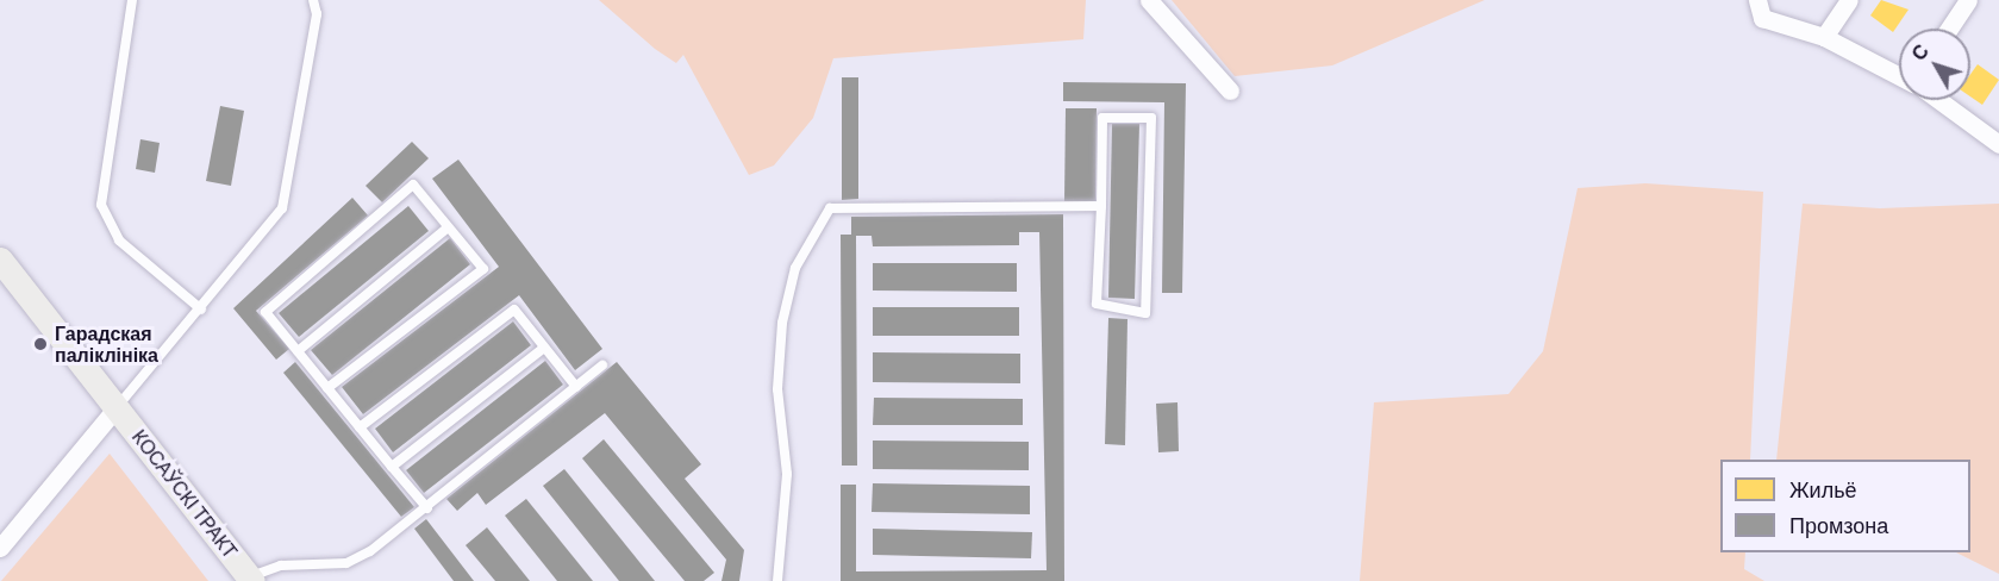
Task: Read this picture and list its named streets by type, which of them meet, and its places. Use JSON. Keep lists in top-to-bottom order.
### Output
{
  "streets": {
    "main road": ["КОСАЎСКІ ТРАКТ"]
  },
  "places": ["Гарадская паліклініка"],
  "legend": ["Жильё", "Промзона"],
  "north": "top left"
}
